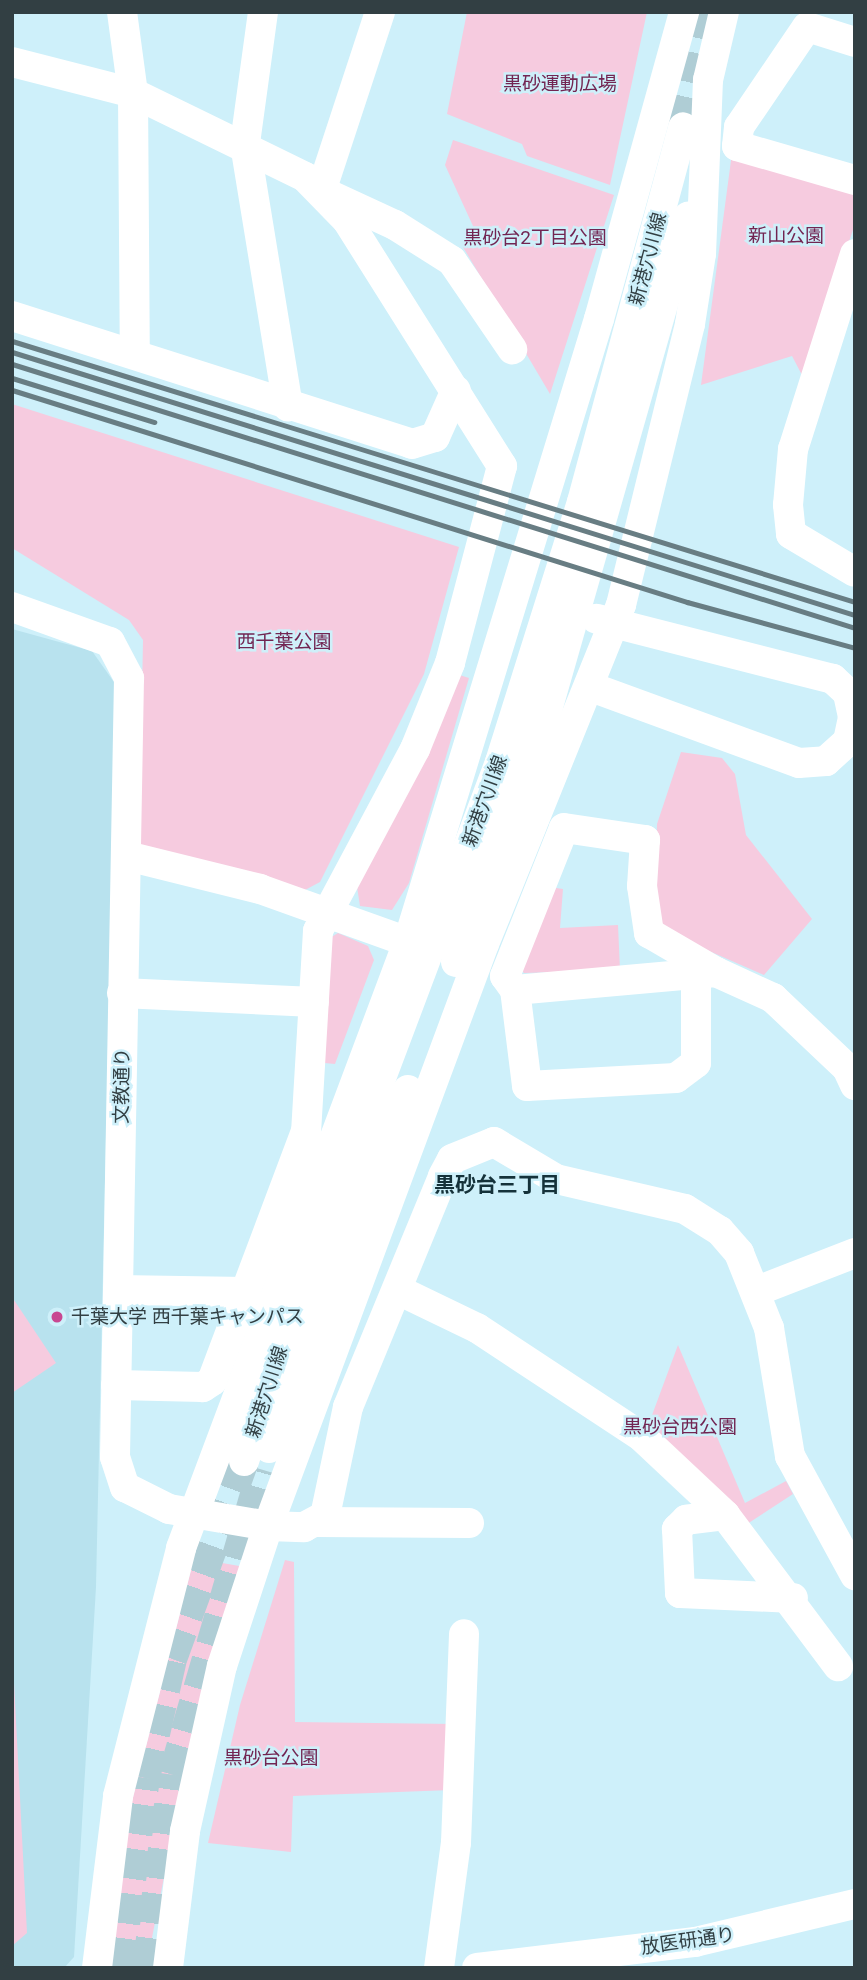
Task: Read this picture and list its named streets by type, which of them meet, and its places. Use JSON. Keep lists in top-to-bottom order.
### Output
{
  "streets": {
    "street": ["新港穴川線", "文教通り", "放医研通り"]
  },
  "districts": ["黒砂台三丁目"],
  "parks": [
    "黒砂運動広場",
    "新山公園",
    "黒砂台2丁目公園",
    "西千葉公園",
    "黒砂台西公園",
    "黒砂台公園"
  ],
  "places": ["千葉大学 西千葉キャンパス"]
}
